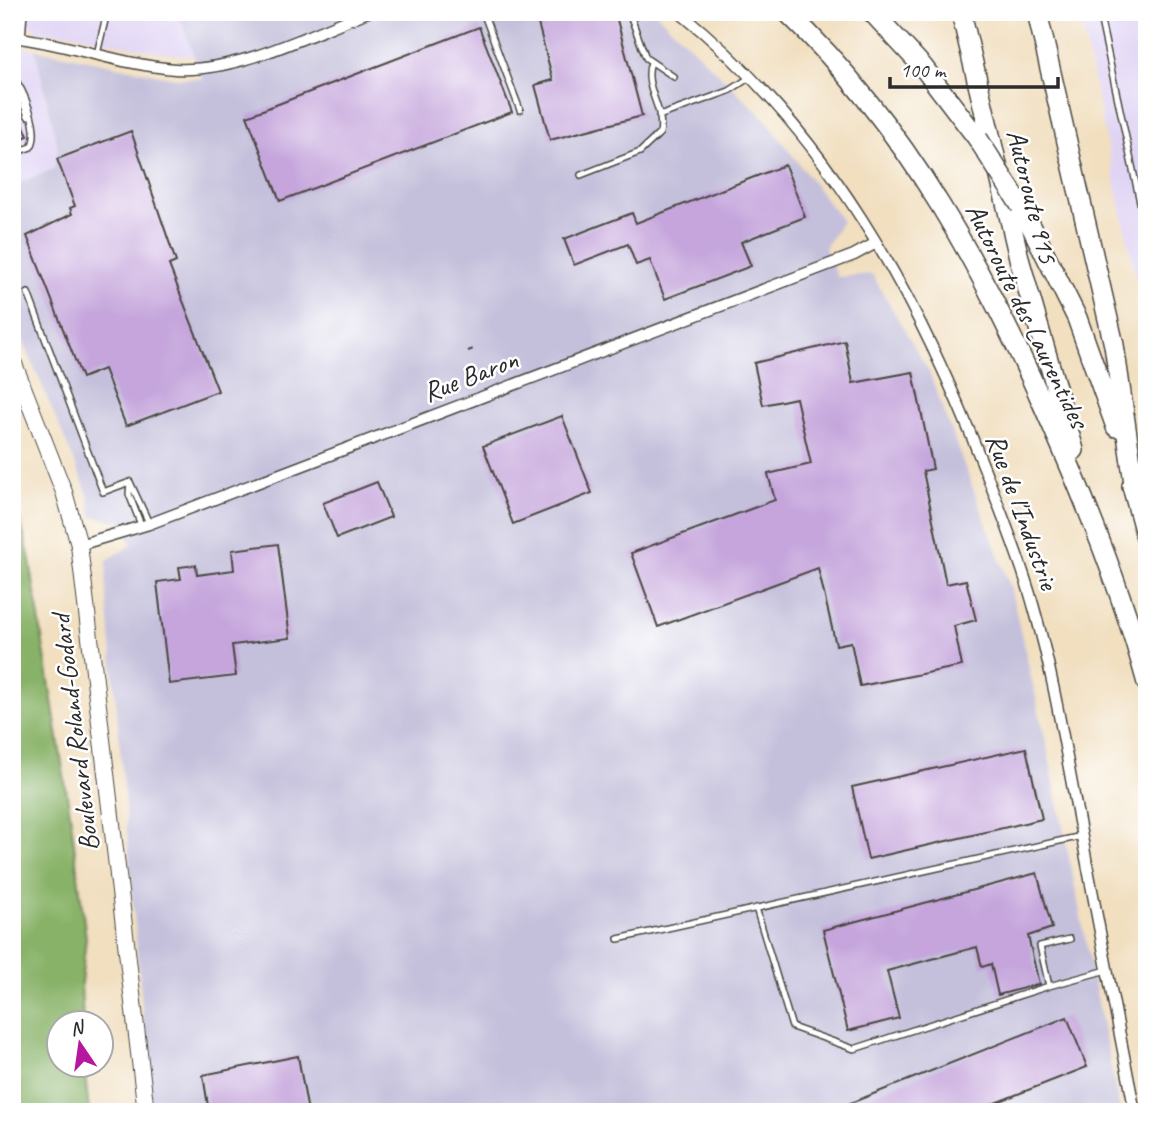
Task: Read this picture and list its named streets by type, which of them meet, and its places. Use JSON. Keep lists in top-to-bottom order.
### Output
{
  "streets": {
    "highway": ["Autoroute 915", "Autoroute des Laurentides"],
    "street": ["Rue Baron", "Rue de l'Industrie", "Boulevard Roland-Godard"]
  },
  "crossings": [
    ["Autoroute 915", "Autoroute des Laurentides"],
    ["Rue Baron", "Rue de l'Industrie"],
    ["Rue Baron", "Boulevard Roland-Godard"]
  ],
  "scale_bar": "100 m",
  "north": "top"
}
